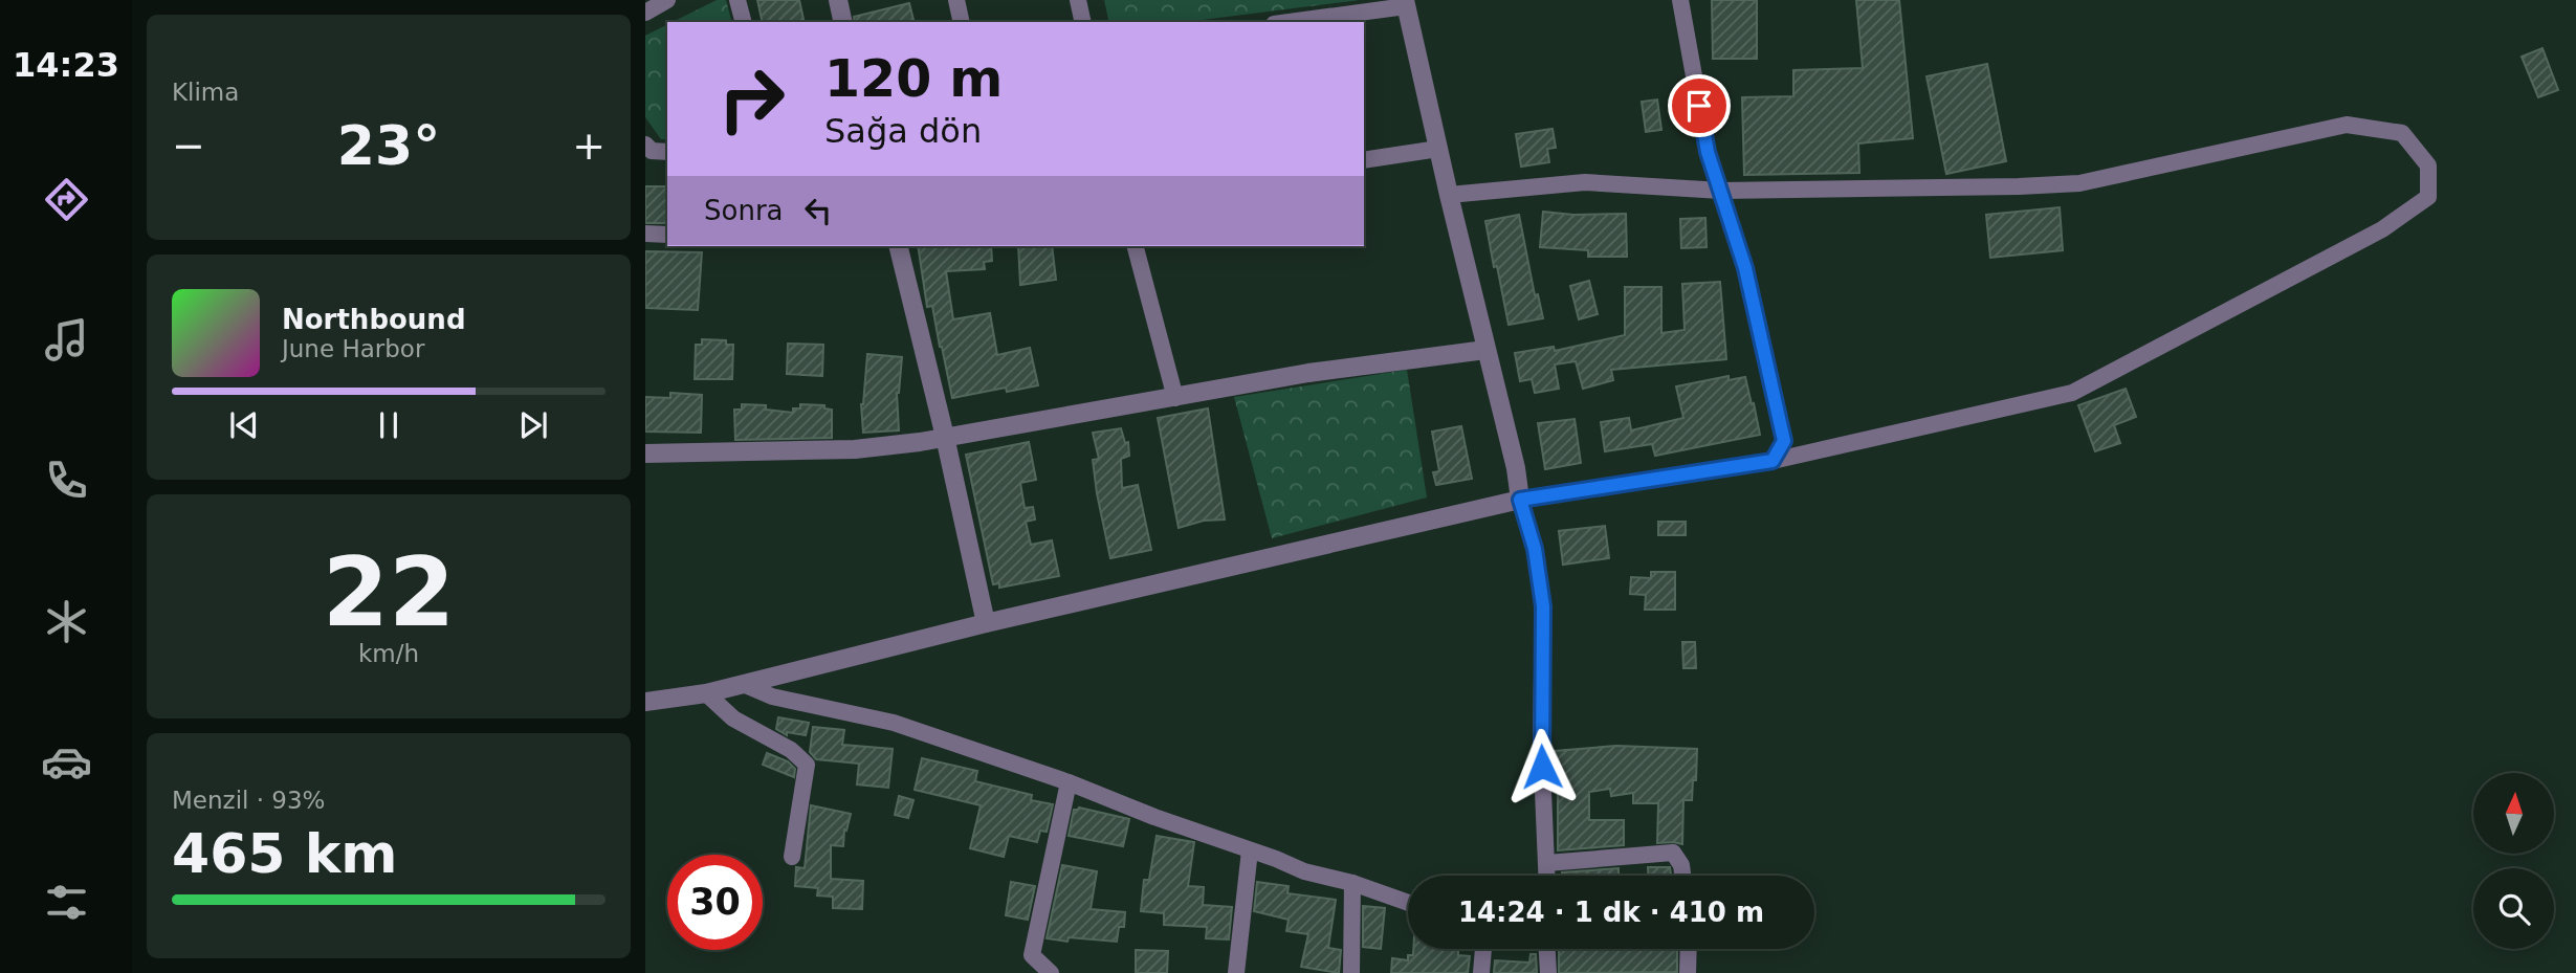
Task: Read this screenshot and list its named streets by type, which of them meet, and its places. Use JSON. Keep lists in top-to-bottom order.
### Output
{
  "north": "top",
  "page": {
    "tabs": "14:23",
    "tile": [
      "Klima",
      ["22", "km/h"],
      ["Menzil · 93%", "465 km"]
    ],
    "turn": ["120 m", "Sağa dön"],
    "heat": ["−", "23°", "+"],
    "then": "Sonra",
    "song": ["Northbound", "June Harbor"],
    "limit": "30",
    "trip": "14:24 · 1 dk · 410 m"
  }
}
